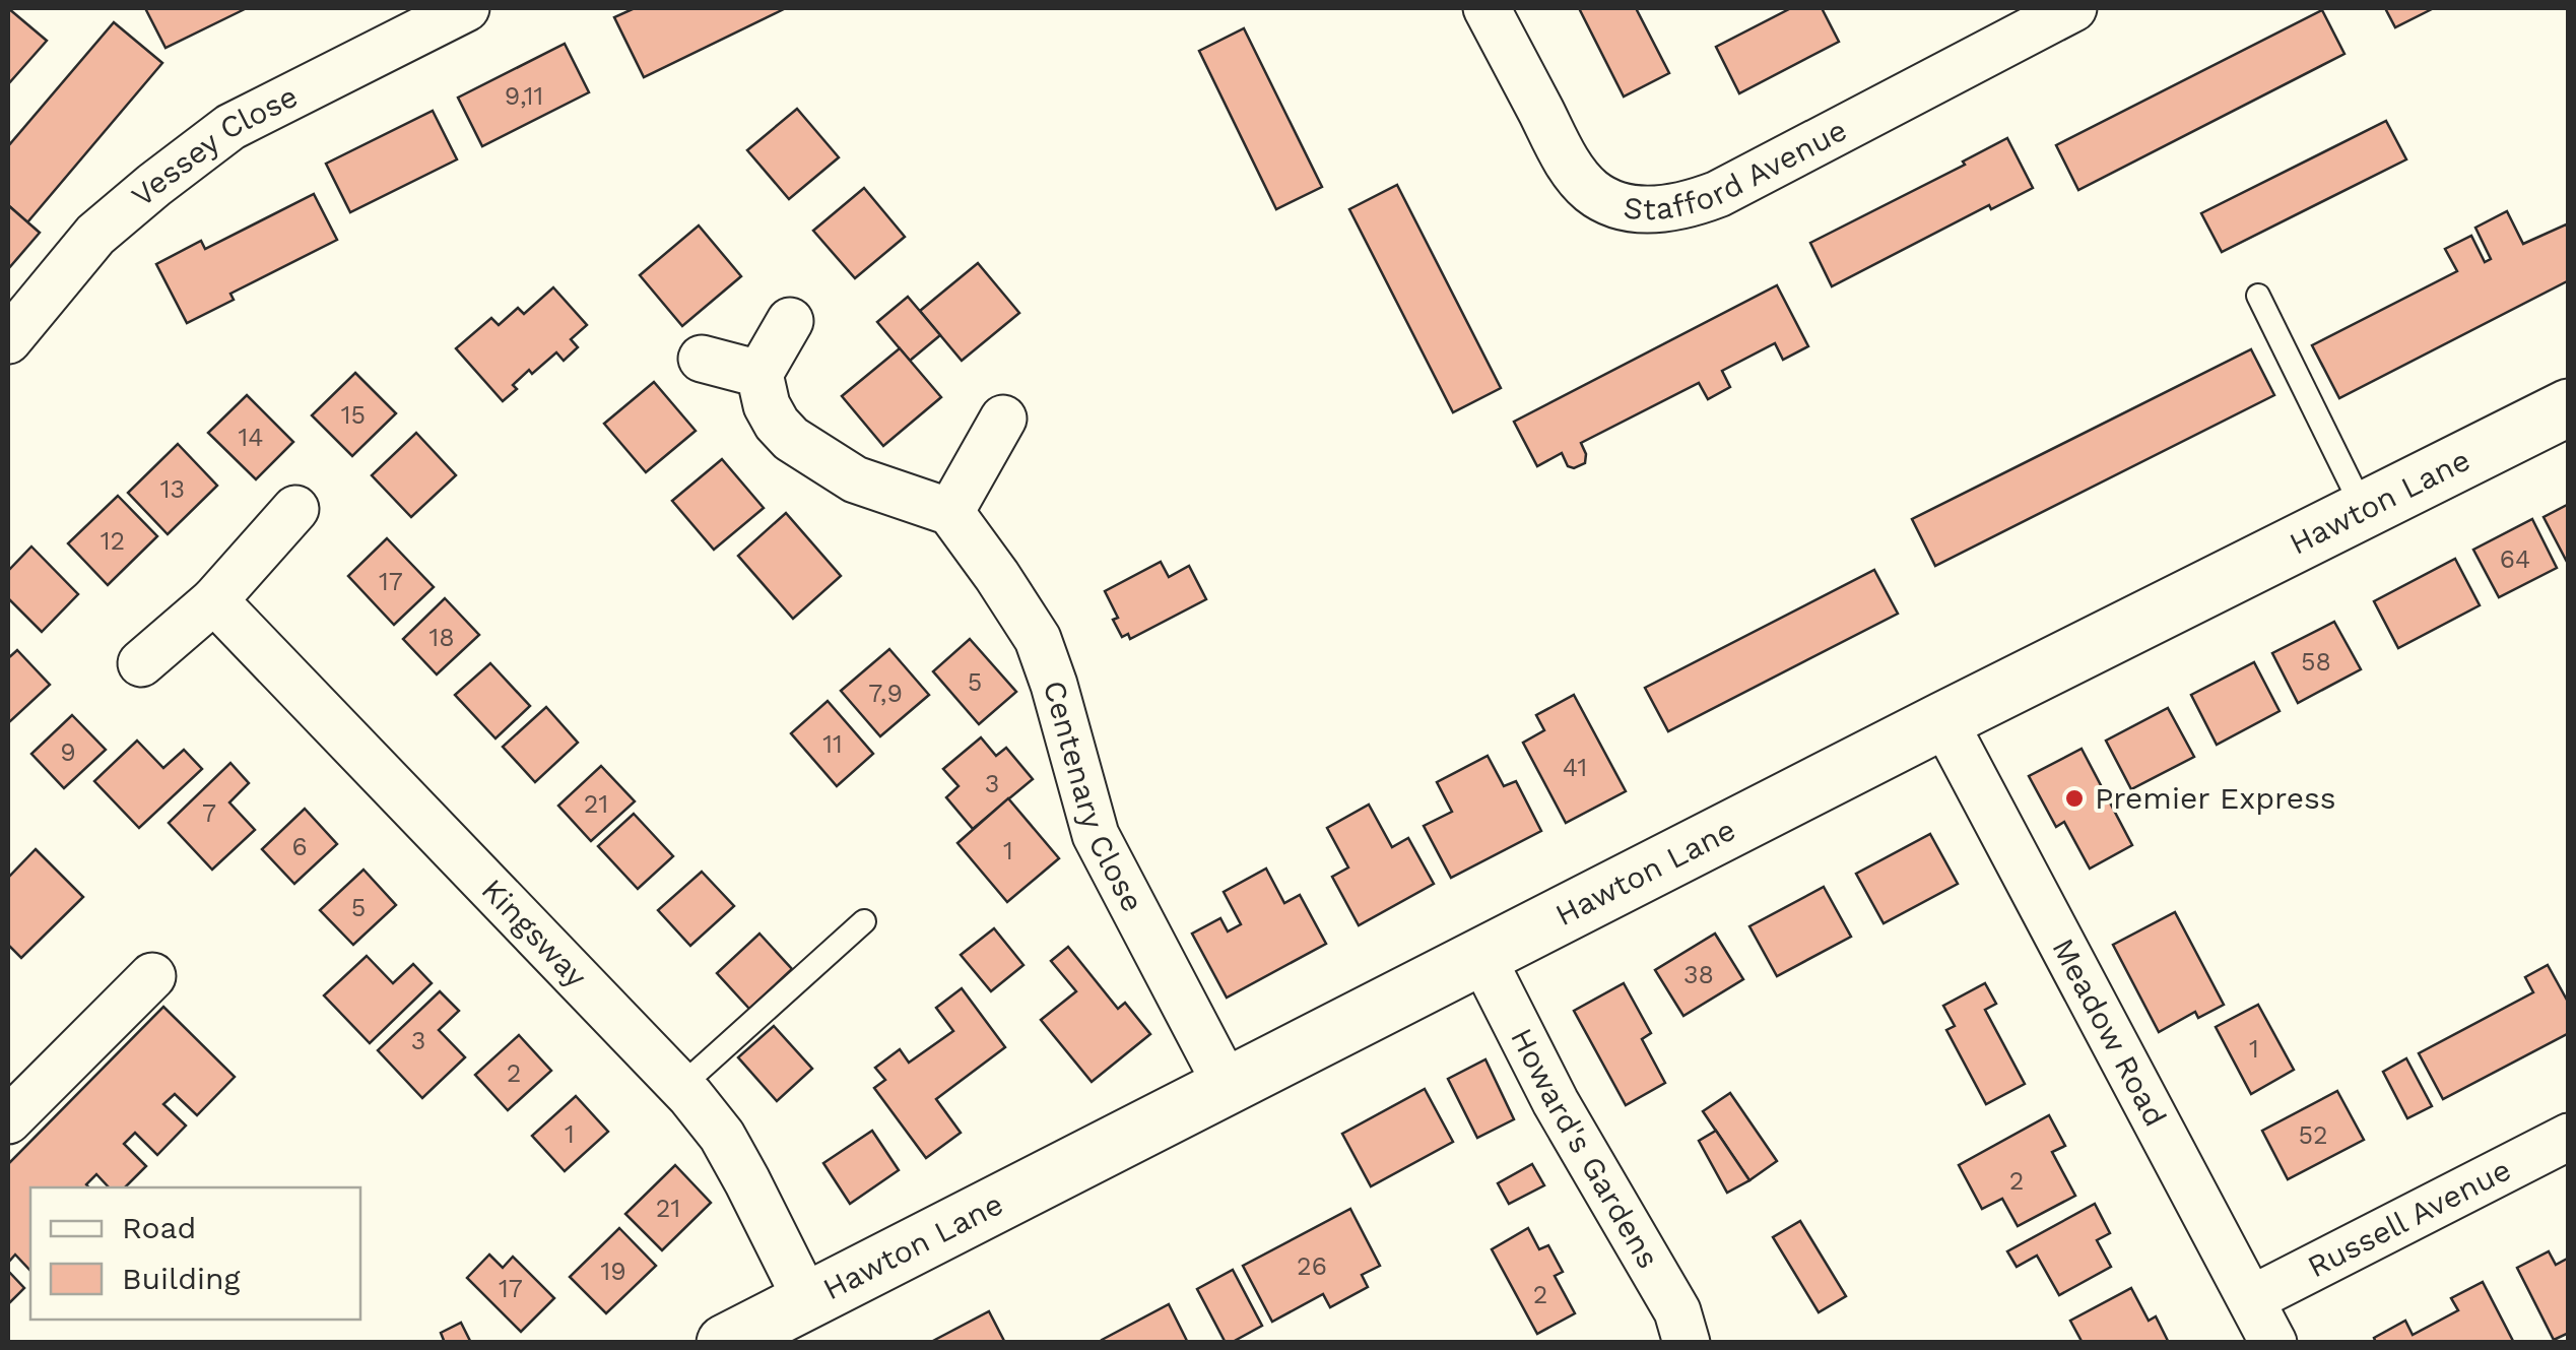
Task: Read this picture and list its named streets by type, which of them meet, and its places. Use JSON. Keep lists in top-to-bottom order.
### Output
{
  "streets": {
    "street": [
      "Vessey Close",
      "Stafford Avenue",
      "Hawton Lane",
      "Centenary Close",
      "Kingsway",
      "Meadow Road",
      "Howard's Gardens",
      "Russell Avenue"
    ]
  },
  "crossings": [
    ["Hawton Lane", "Centenary Close"],
    ["Hawton Lane", "Kingsway"],
    ["Hawton Lane", "Meadow Road"],
    ["Hawton Lane", "Howard's Gardens"],
    ["Meadow Road", "Russell Avenue"]
  ],
  "places": ["Premier Express"],
  "house_numbers": [
    "9,11",
    "15",
    "14",
    "13",
    "12",
    "64",
    "17",
    "18",
    "58",
    "5",
    "7,9",
    "11",
    "9",
    "41",
    "3",
    "21",
    "7",
    "6",
    "1",
    "5",
    "38",
    "3",
    "1",
    "2",
    "1",
    "52",
    "2",
    "21",
    "26",
    "19",
    "17",
    "2"
  ],
  "legend": ["Road", "Building"]
}
